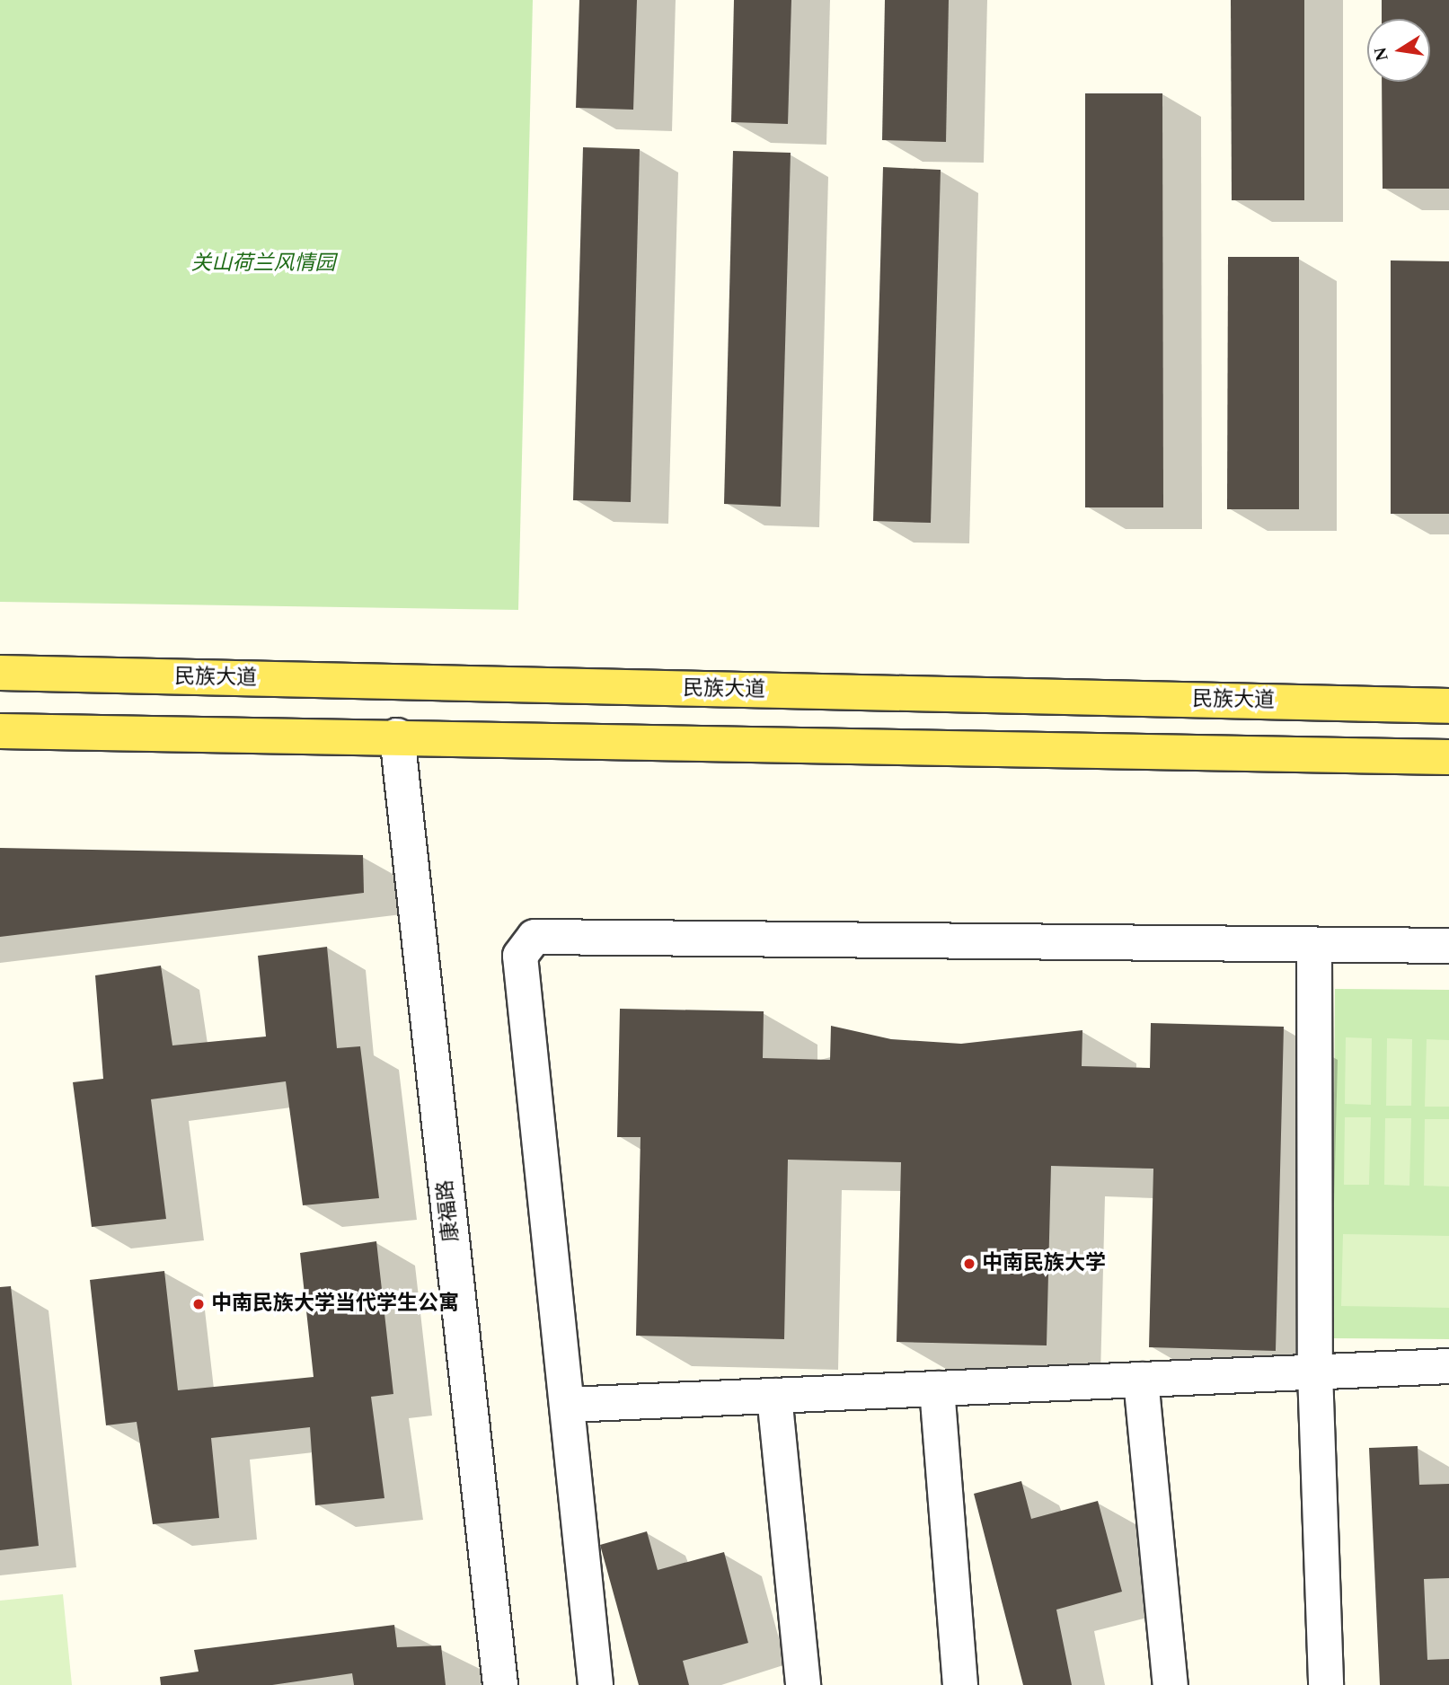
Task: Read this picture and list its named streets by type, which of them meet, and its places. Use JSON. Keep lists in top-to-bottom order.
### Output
{
  "streets": {
    "main road": ["民族大道"],
    "street": ["康福路"]
  },
  "parks": ["关山荷兰风情园"],
  "places": ["中南民族大学", "中南民族大学当代学生公寓"],
  "north": "left"
}
